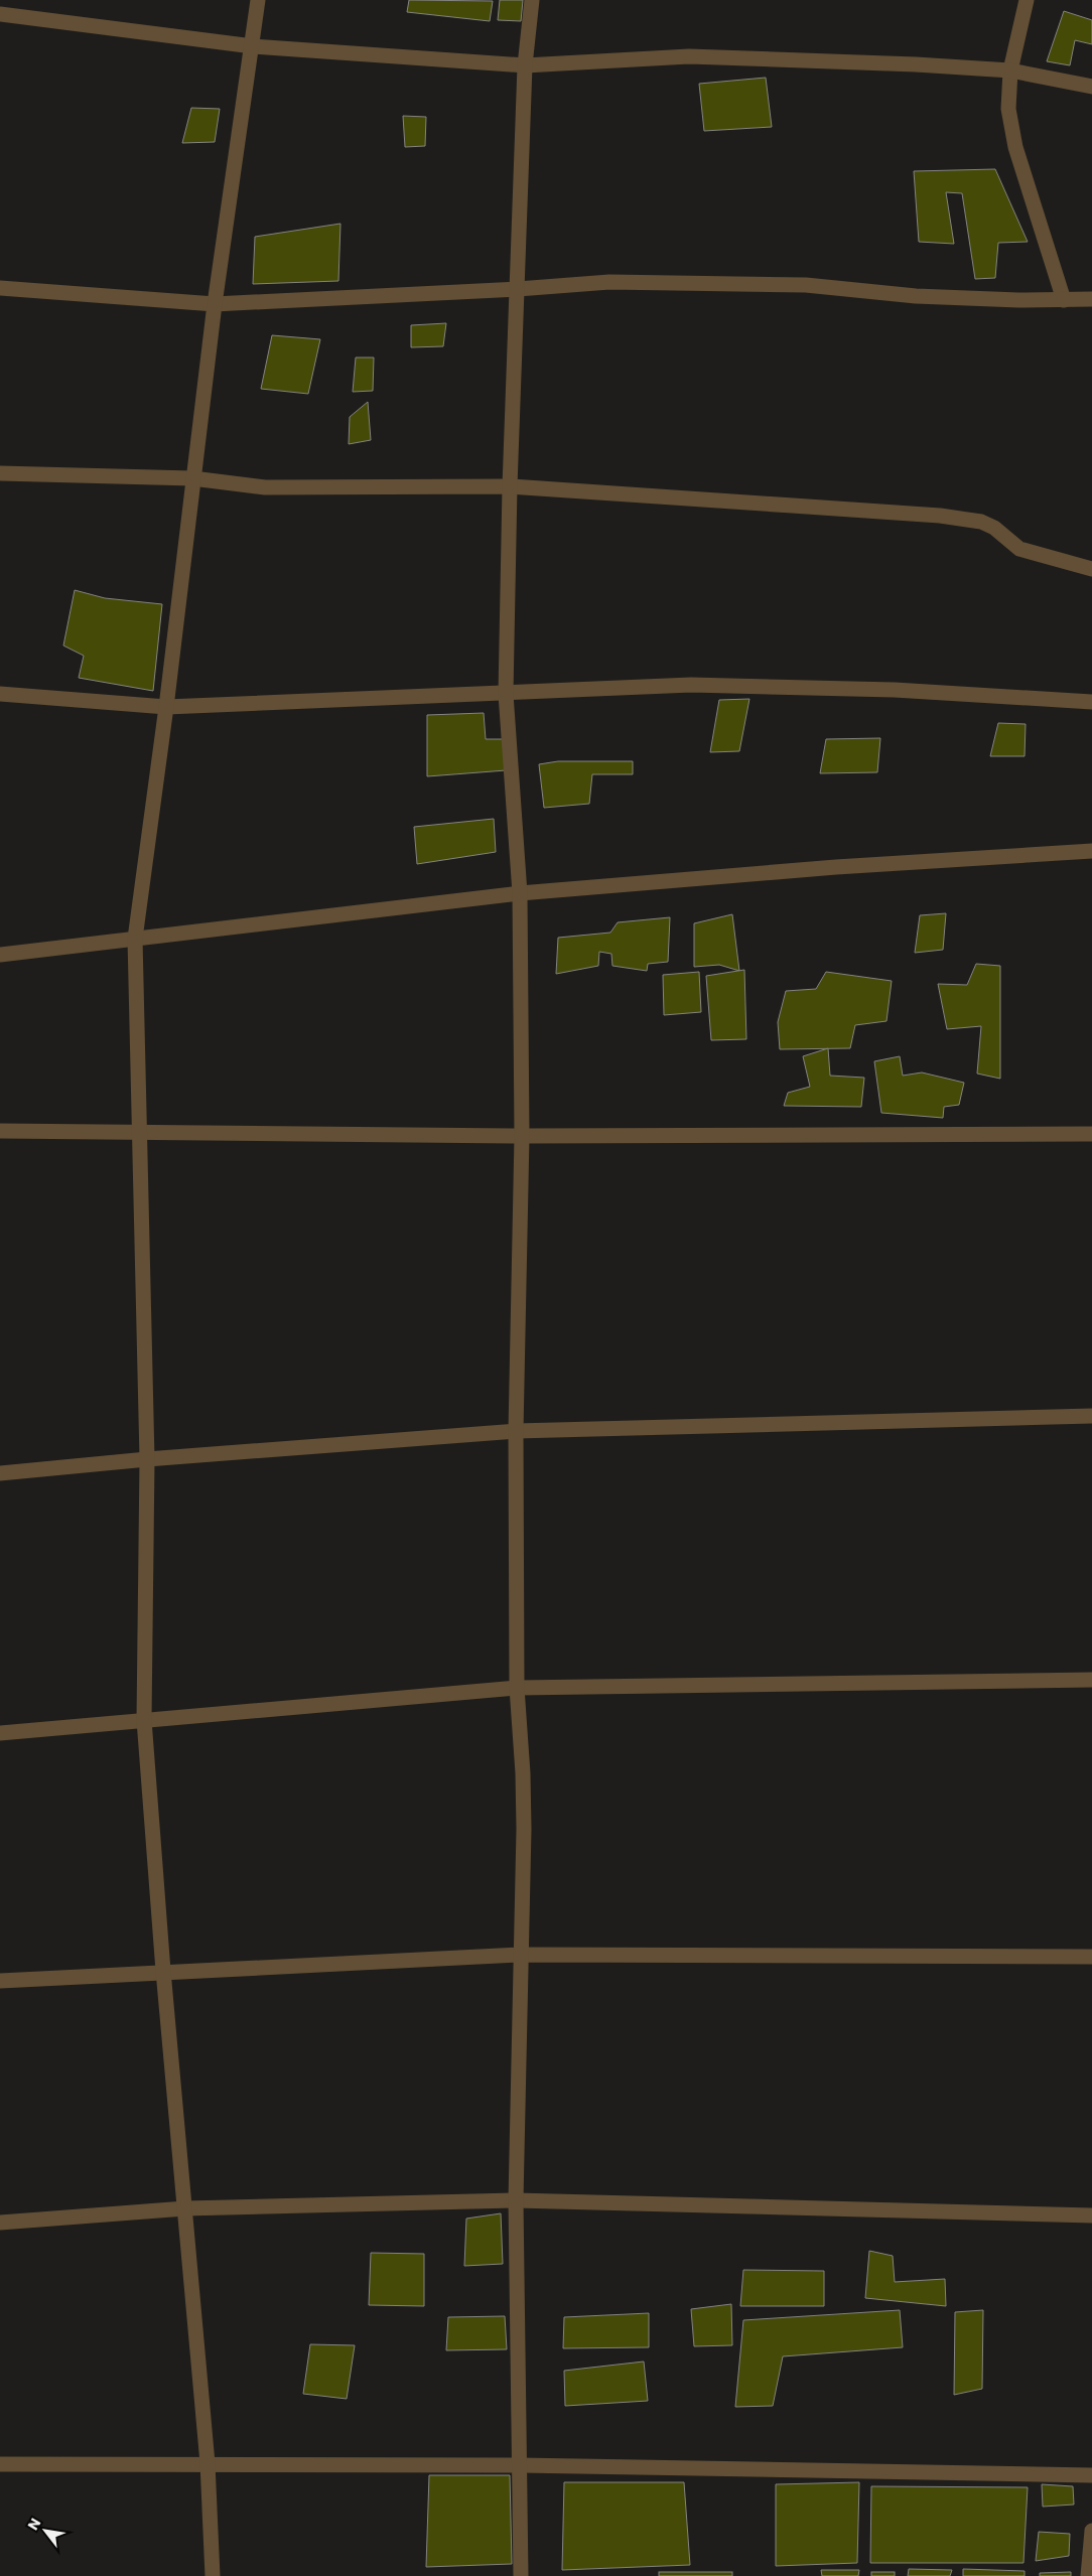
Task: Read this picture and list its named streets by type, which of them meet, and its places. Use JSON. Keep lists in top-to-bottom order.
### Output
{
  "north": "top left"
}
